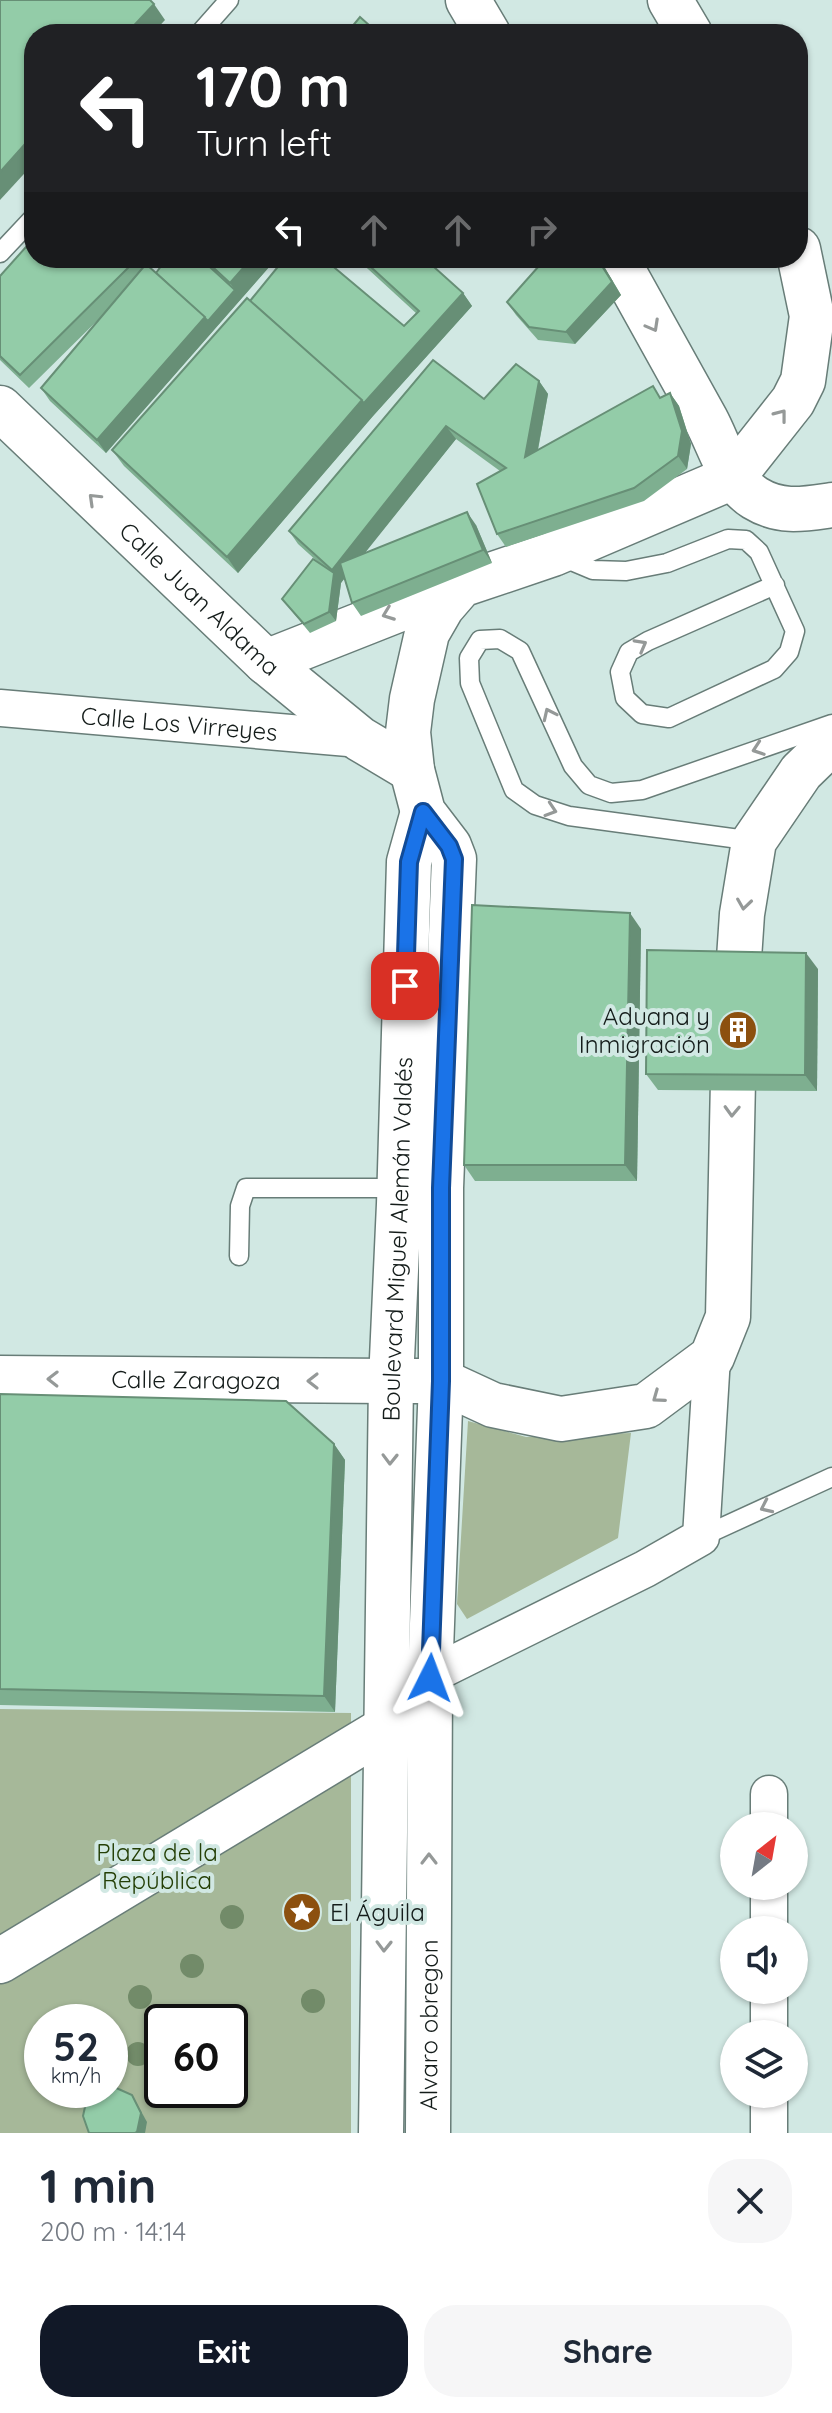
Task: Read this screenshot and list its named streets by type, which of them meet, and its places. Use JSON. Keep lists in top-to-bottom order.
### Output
{
  "streets": {
    "main road": [
      "Calle Juan Aldama",
      "Boulevard Miguel Alemán Valdés",
      "Calle Zaragoza",
      "Alvaro obregon"
    ],
    "street": ["Calle Los Virreyes"]
  },
  "crossings": [
    ["Calle Juan Aldama", "Calle Los Virreyes"],
    ["Calle Juan Aldama", "Boulevard Miguel Alemán Valdés"],
    ["Boulevard Miguel Alemán Valdés", "Calle Zaragoza"],
    ["Boulevard Miguel Alemán Valdés", "Alvaro obregon"]
  ],
  "one_way": ["Calle Juan Aldama", "Calle Zaragoza"],
  "parks": ["Plaza de la República"],
  "places": {
    "building": ["Aduana y Inmigración"],
    "place": ["El Águila"]
  },
  "north": "top right",
  "page": {
    "turn": ["170 m", "Turn left"],
    "speed": "52 km/h",
    "limit": "60",
    "heading": ["1 min", "200 m · 14:14"],
    "buttons": ["Exit", "Share"]
  }
}
